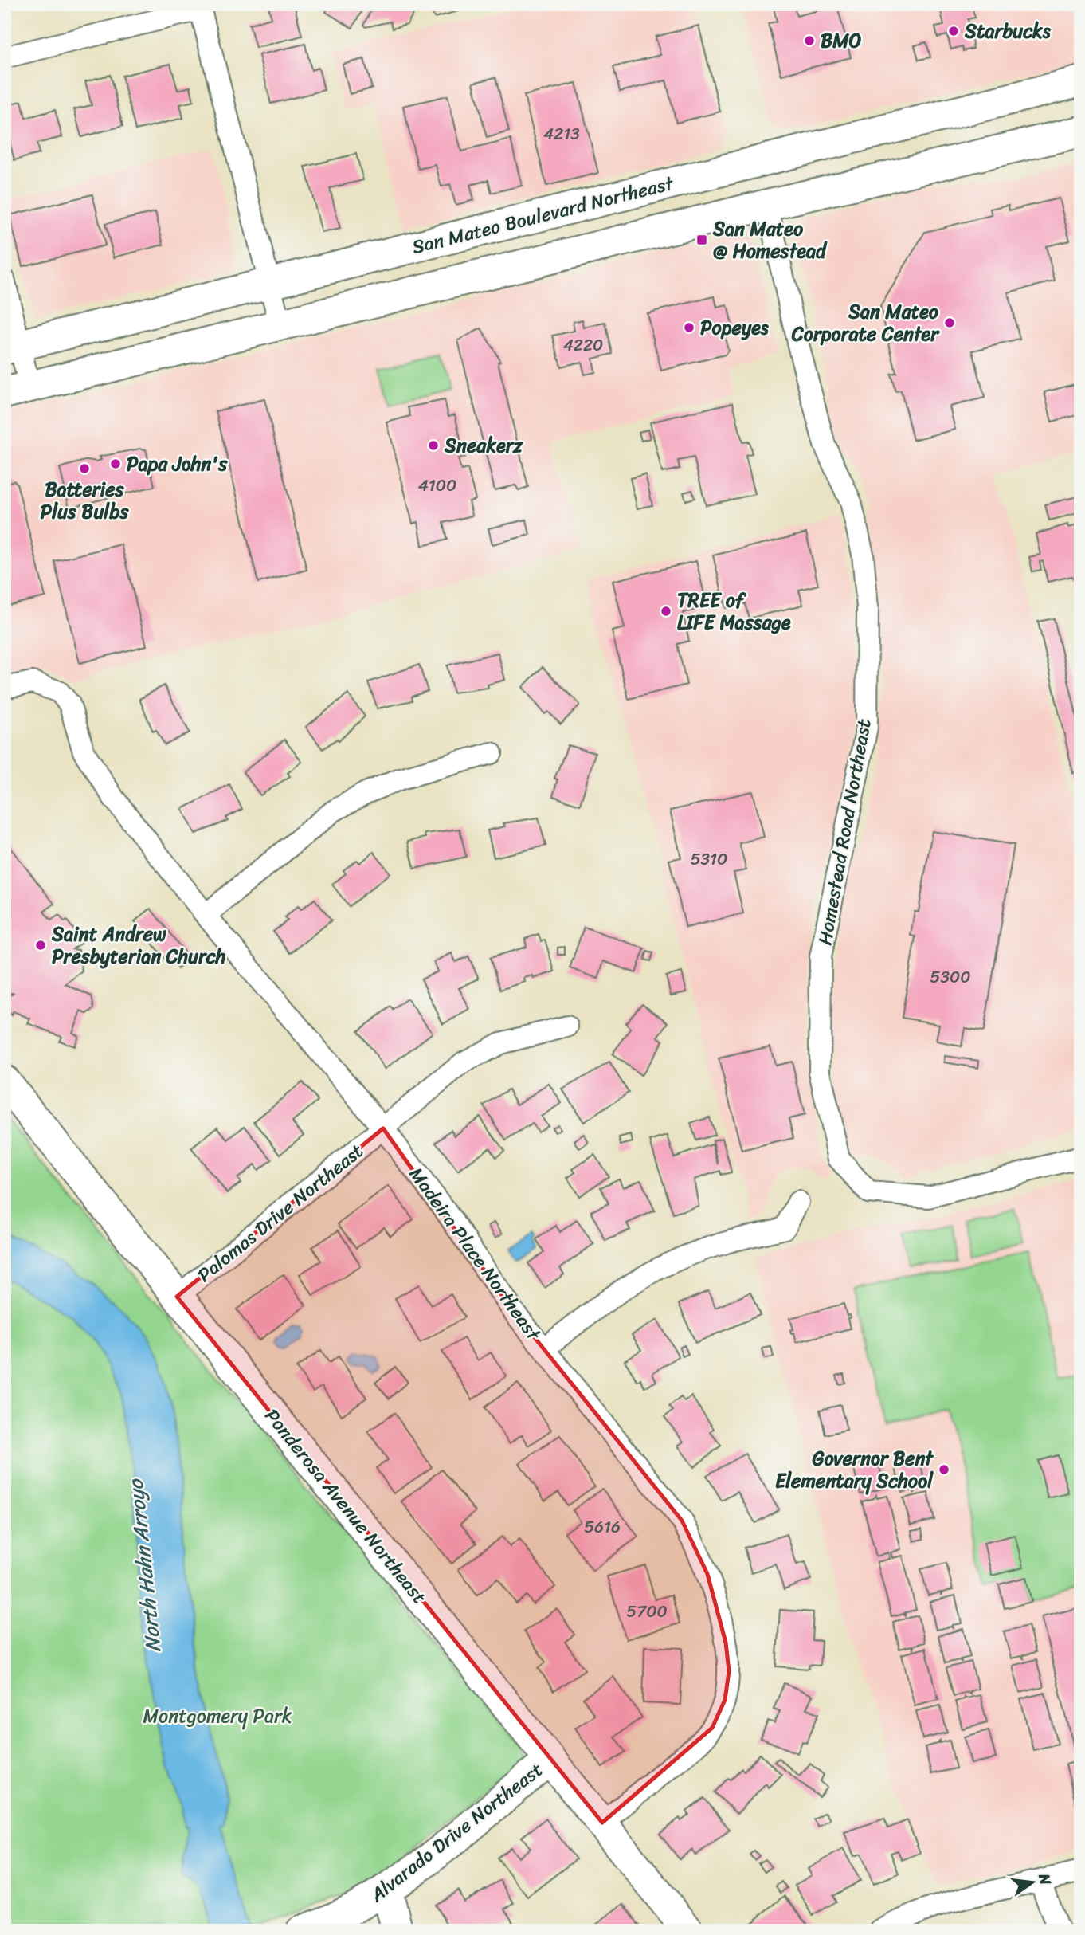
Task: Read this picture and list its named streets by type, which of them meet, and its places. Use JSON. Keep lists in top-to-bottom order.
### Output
{
  "streets": {
    "main road": ["San Mateo Boulevard Northeast", "Ponderosa Avenue Northeast", "Alvarado Drive Northeast"],
    "street": ["Homestead Road Northeast", "Palomas Drive Northeast", "Madeira Place Northeast"]
  },
  "crossings": [
    ["Palomas Drive Northeast", "Madeira Place Northeast"],
    ["Palomas Drive Northeast", "Ponderosa Avenue Northeast"],
    ["Madeira Place Northeast", "Ponderosa Avenue Northeast"],
    ["Ponderosa Avenue Northeast", "Alvarado Drive Northeast"]
  ],
  "water": ["North Hahn Arroyo"],
  "parks": ["Montgomery Park"],
  "places": {
    "other": [
      "Starbucks",
      "BMO",
      "San Mateo Corporate Center",
      "Popeyes",
      "Sneakerz",
      "Papa John's",
      "Batteries Plus Bulbs",
      "TREE of LIFE Massage",
      "Saint Andrew Presbyterian Church",
      "Governor Bent Elementary School"
    ],
    "transit": ["San Mateo @ Homestead"]
  },
  "house_numbers": [
    "4213",
    "4220",
    "4100",
    "5310",
    "5300",
    "5616",
    "5700"
  ],
  "north": "right"
}
